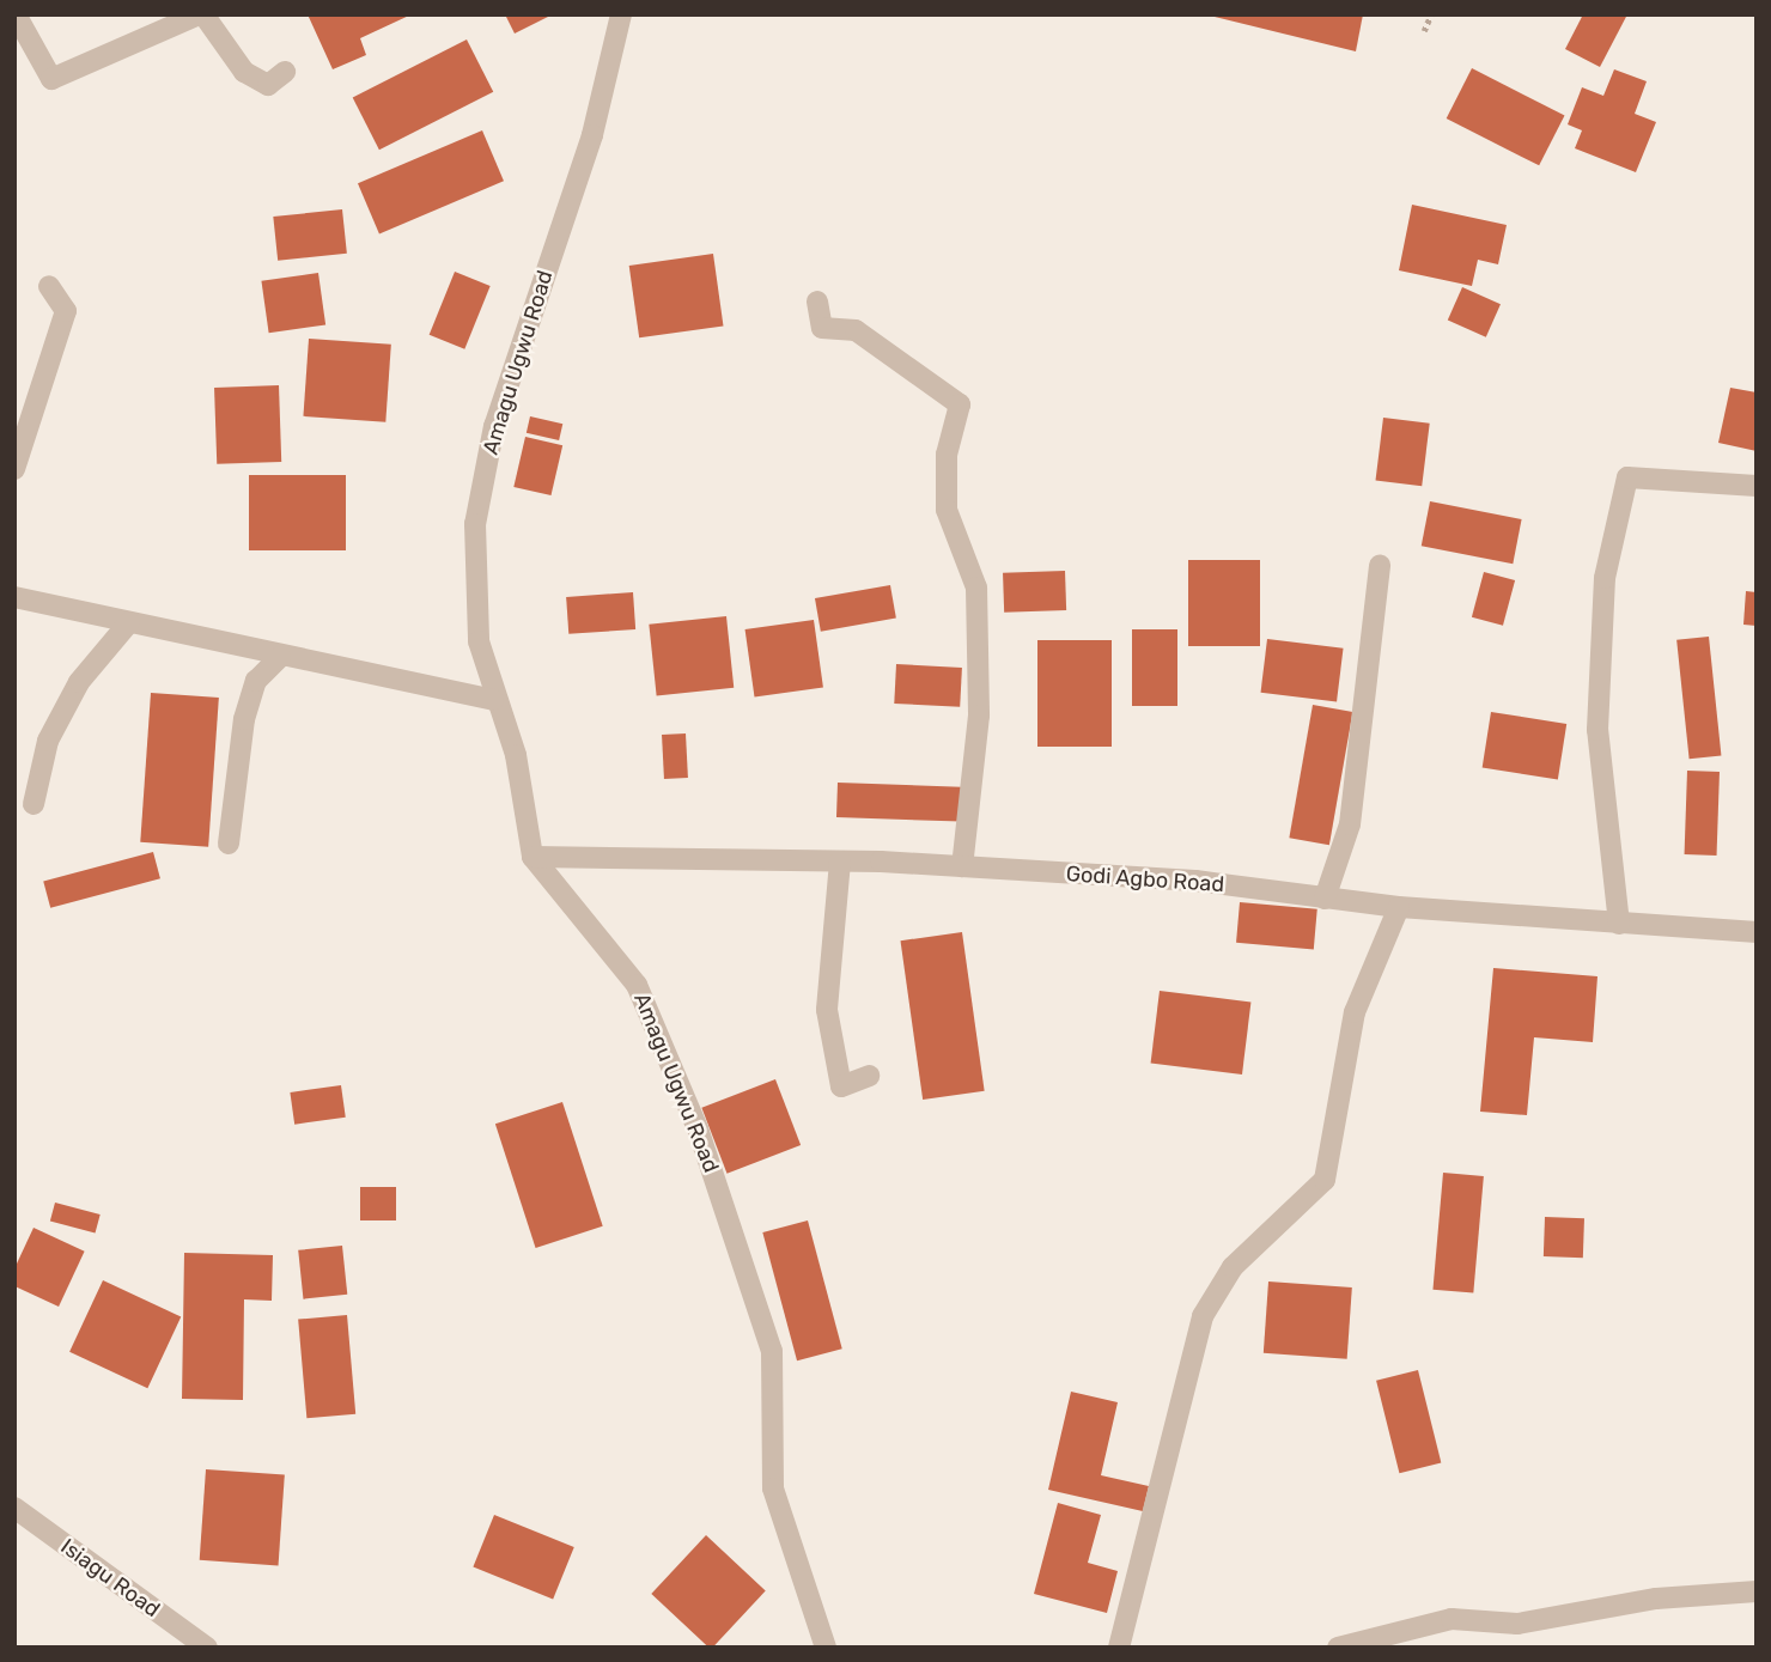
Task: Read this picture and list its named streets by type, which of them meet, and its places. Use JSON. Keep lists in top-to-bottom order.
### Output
{
  "streets": {
    "street": ["Amagu Ugwu Road", "Godi Agbo Road", "Isiagu Road"]
  },
  "crossings": [
    ["Amagu Ugwu Road", "Godi Agbo Road"]
  ]
}
